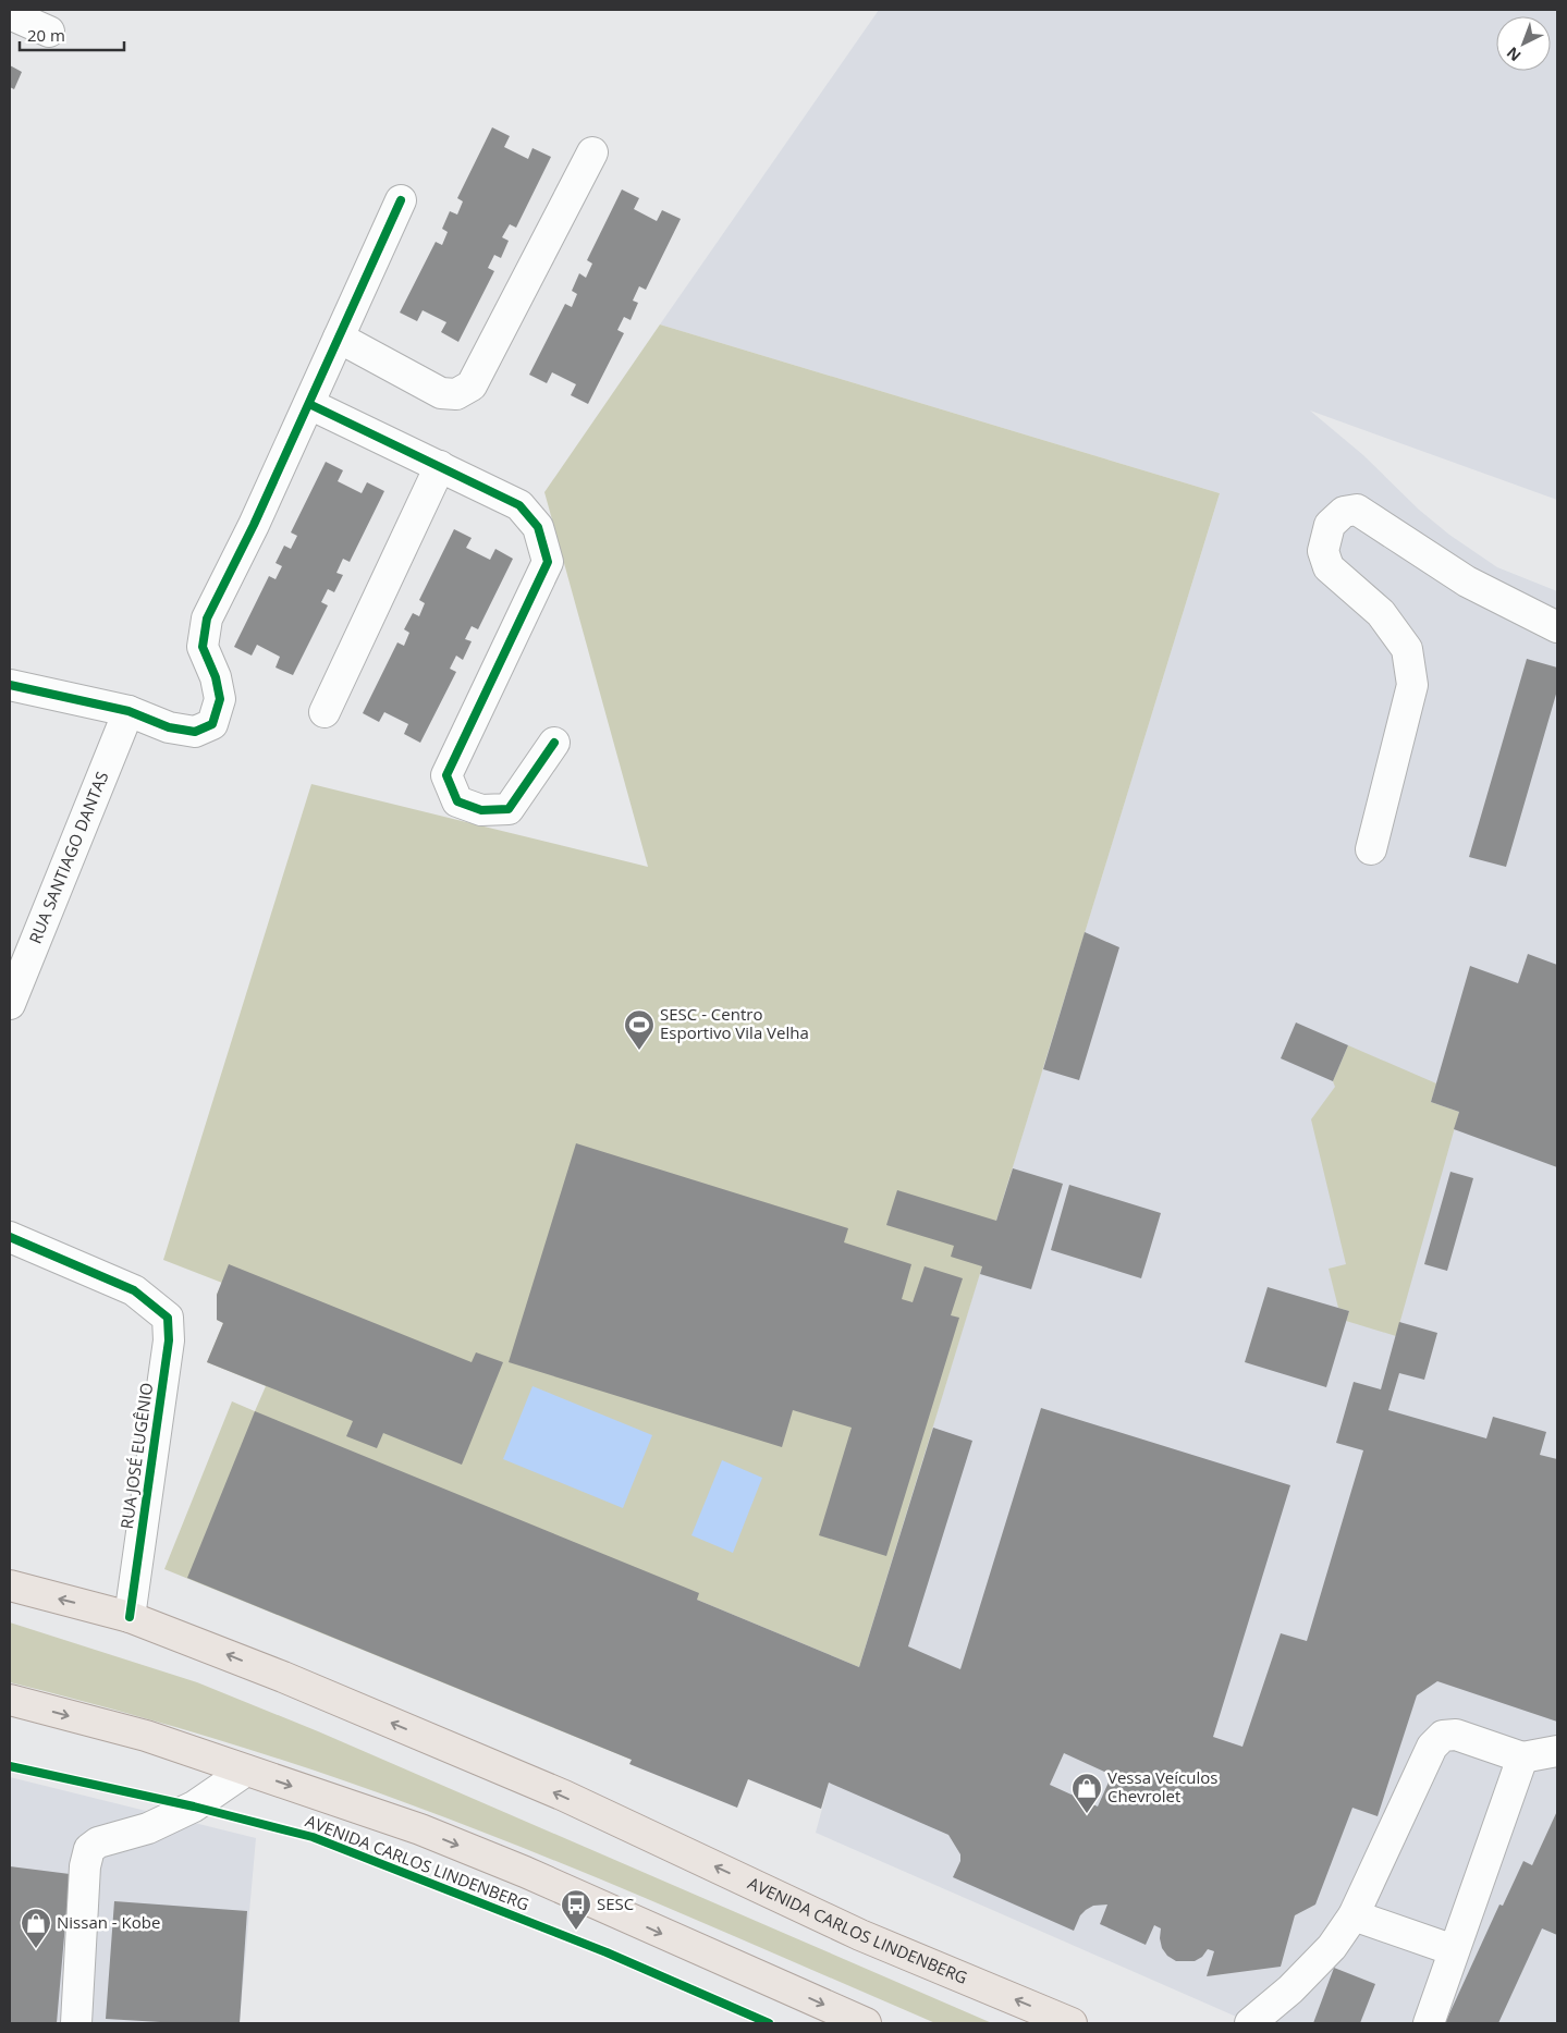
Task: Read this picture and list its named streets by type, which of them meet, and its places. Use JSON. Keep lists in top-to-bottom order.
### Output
{
  "streets": {
    "main road": ["AVENIDA CARLOS LINDENBERG"],
    "street": ["RUA SANTIAGO DANTAS", "RUA JOSÉ EUGÊNIO"]
  },
  "crossings": [
    ["RUA JOSÉ EUGÊNIO", "AVENIDA CARLOS LINDENBERG"]
  ],
  "places": {
    "sports": ["SESC - Centro Esportivo Vila Velha"],
    "shop": ["Vessa Veículos Chevrolet", "Nissan - Kobe"],
    "bus stop": ["SESC"]
  },
  "scale_bar": "20 m",
  "north": "bottom left"
}
